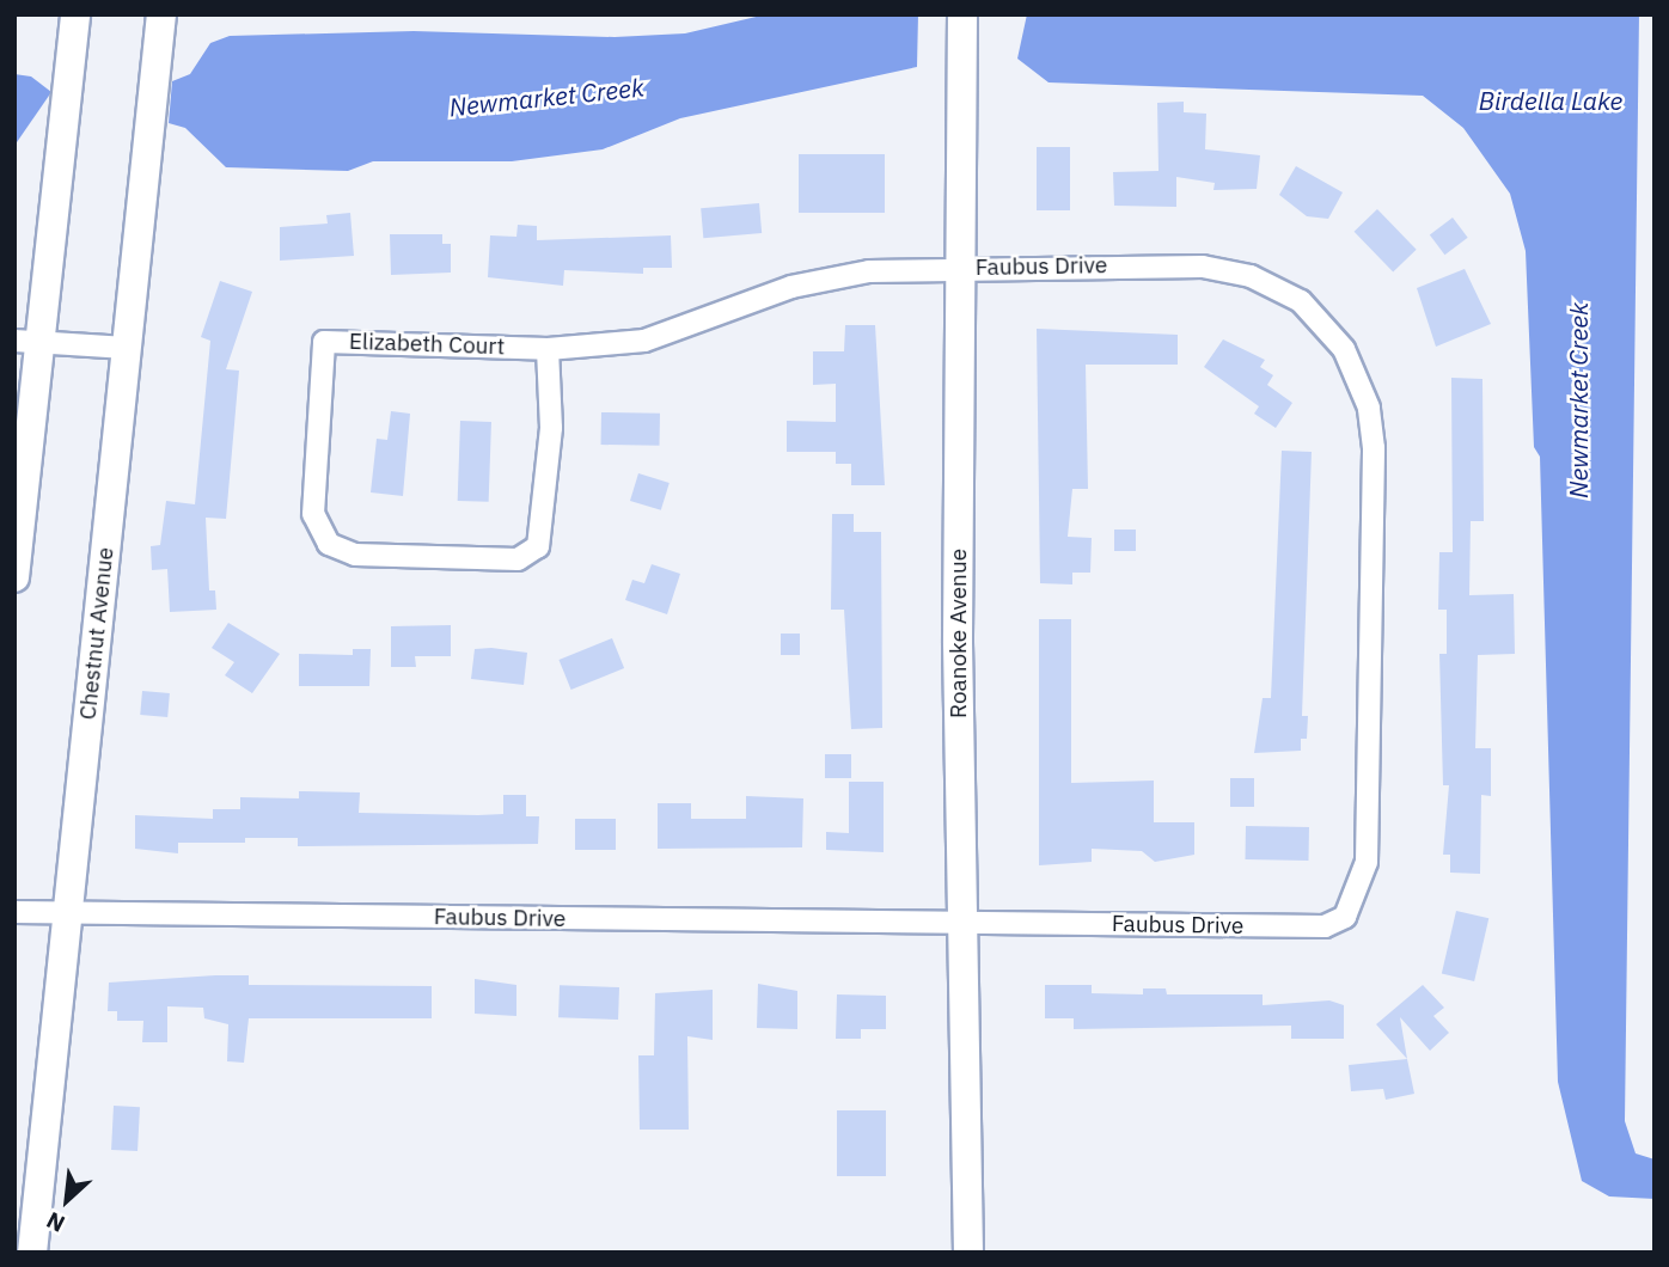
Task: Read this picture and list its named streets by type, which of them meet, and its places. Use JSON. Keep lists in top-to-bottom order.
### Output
{
  "streets": {
    "street": [
      "Faubus Drive",
      "Elizabeth Court",
      "Chestnut Avenue",
      "Roanoke Avenue"
    ]
  },
  "crossings": [
    ["Faubus Drive", "Elizabeth Court"],
    ["Faubus Drive", "Chestnut Avenue"],
    ["Faubus Drive", "Roanoke Avenue"],
    ["Elizabeth Court", "Roanoke Avenue"]
  ],
  "water": ["Newmarket Creek", "Birdella Lake"],
  "north": "bottom left"
}
